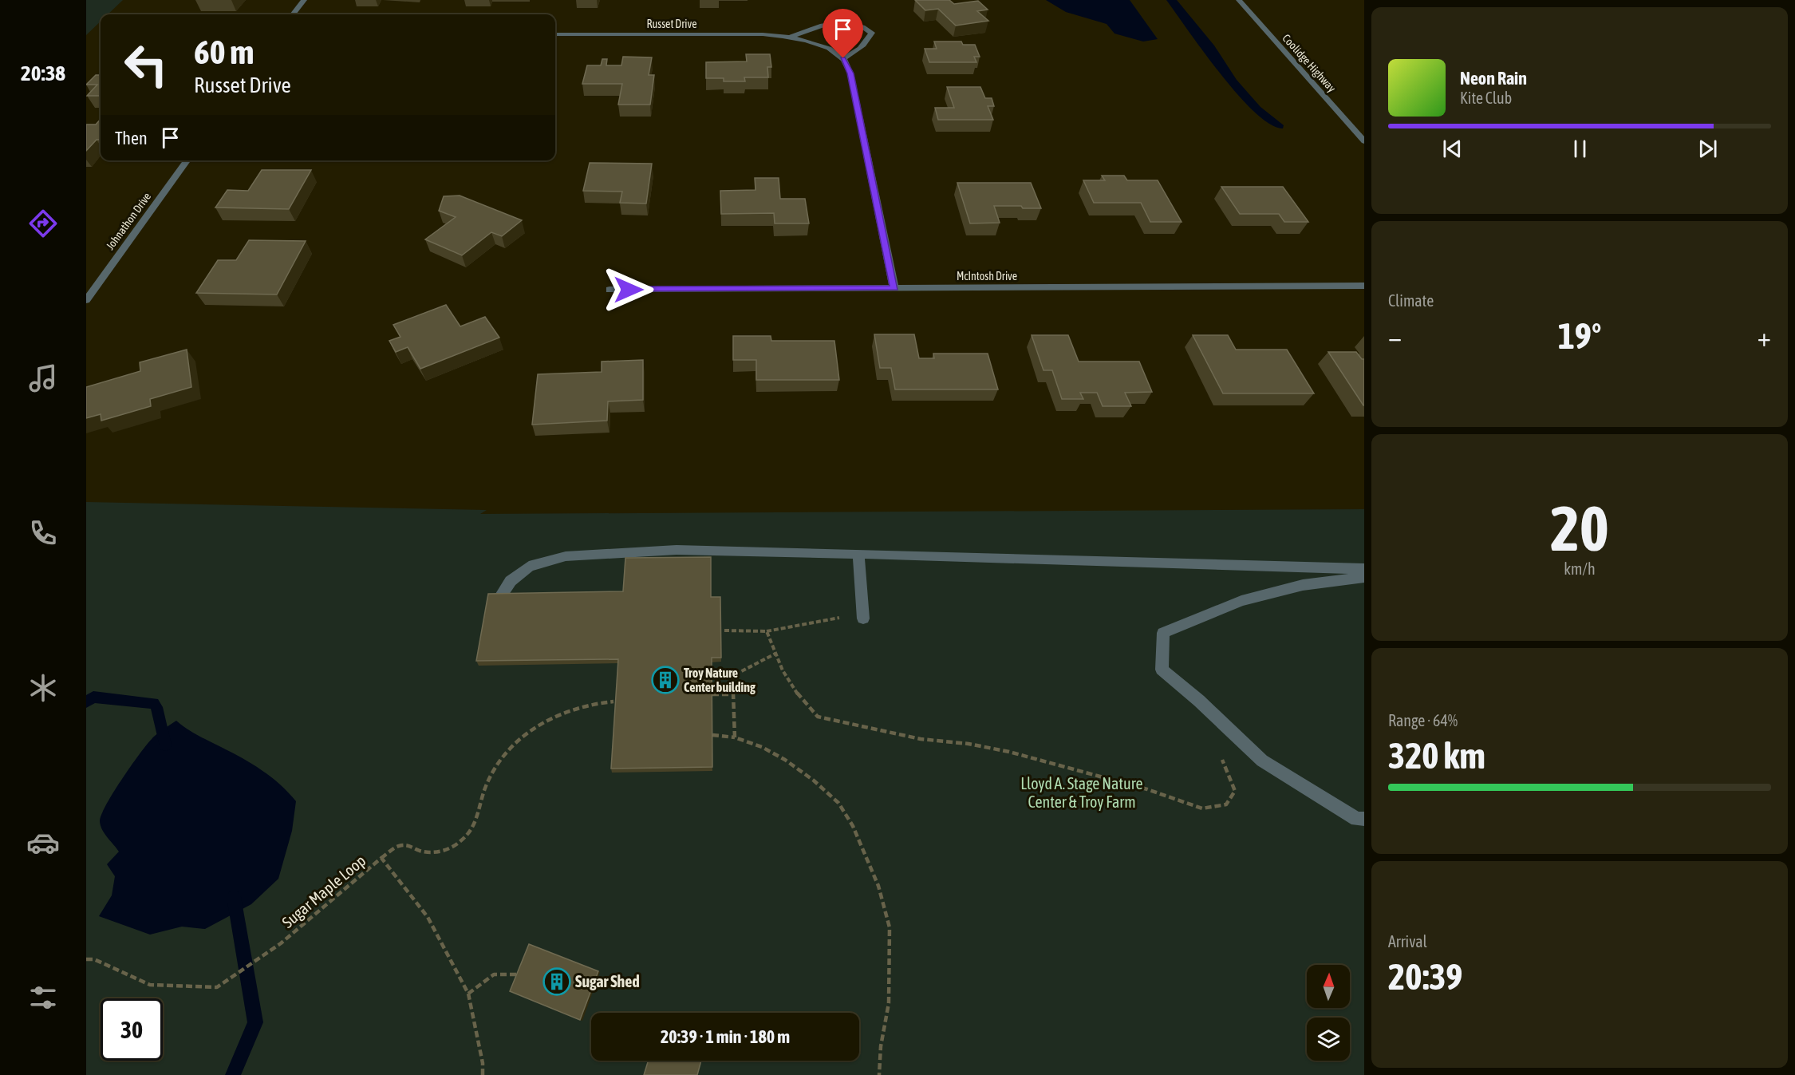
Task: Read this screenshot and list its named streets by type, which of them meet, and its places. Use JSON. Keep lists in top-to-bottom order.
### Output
{
  "streets": {
    "street": [
      "Russet Drive",
      "Coolidge Highway",
      "Johnathon Drive",
      "McIntosh Drive"
    ],
    "path": ["Sugar Maple Loop"]
  },
  "parks": ["Lloyd A. Stage Nature Center & Troy Farm"],
  "places": {
    "building": ["Troy Nature Center building", "Sugar Shed"]
  },
  "north": "top",
  "page": {
    "tabs": "20:38",
    "turn": ["60 m", "Russet Drive"],
    "song": ["Neon Rain", "Kite Club"],
    "then": "Then",
    "tile": [
      "Climate",
      ["20", "km/h"],
      ["Range · 64%", "320 km"],
      ["Arrival", "20:39"]
    ],
    "heat": ["−", "19°", "+"],
    "limit": "30",
    "trip": "20:39 · 1 min · 180 m"
  }
}
